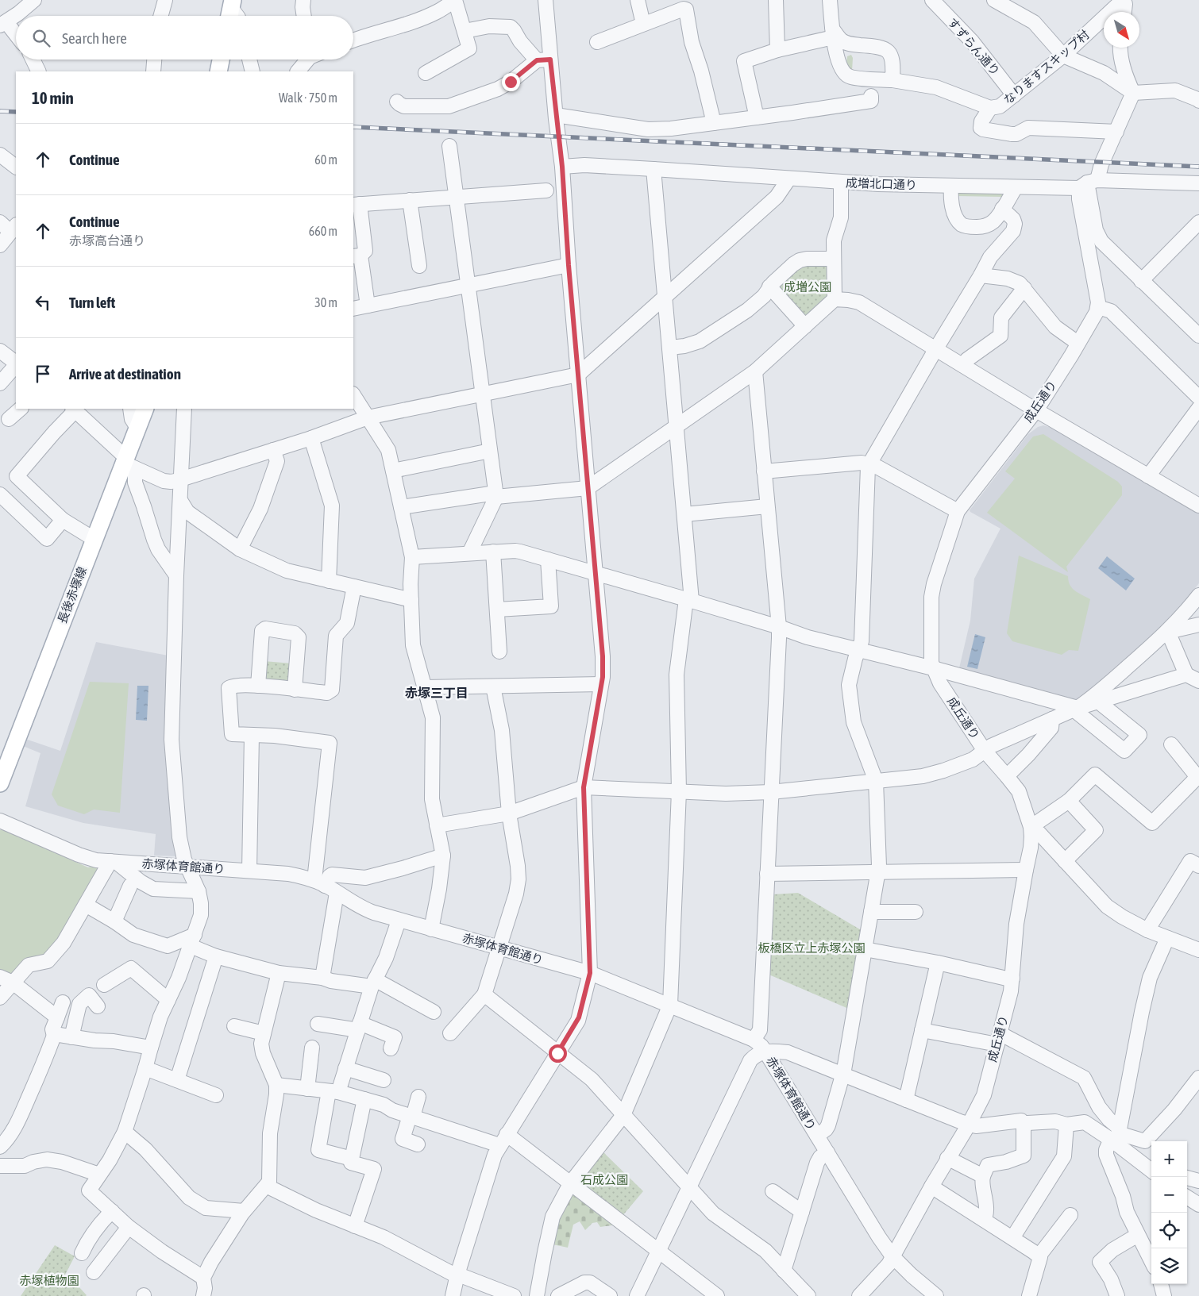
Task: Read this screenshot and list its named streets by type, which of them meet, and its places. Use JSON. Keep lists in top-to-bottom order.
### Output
{
  "streets": {
    "main road": ["長後赤塚線"],
    "street": [
      "すずらん通り",
      "なりますスキップ村",
      "成増北口通り",
      "成丘通り",
      "赤塚体育館通り"
    ]
  },
  "crossings": [
    ["すずらん通り", "なりますスキップ村"],
    ["成丘通り", "赤塚体育館通り"]
  ],
  "districts": ["赤塚三丁目"],
  "parks": [
    "成増公園",
    "板橋区立上赤塚公園",
    "石成公園",
    "赤塚植物園"
  ],
  "north": "bottom right",
  "page": {
    "search": "Search here",
    "heading": ["10 min", "Walk · 750 m"],
    "list": [
      ["Continue", "60 m"],
      ["Continue", "赤塚高台通り", "660 m"],
      ["Turn left", "30 m"],
      "Arrive at destination"
    ],
    "map_buttons": ["+", "−"]
  }
}
